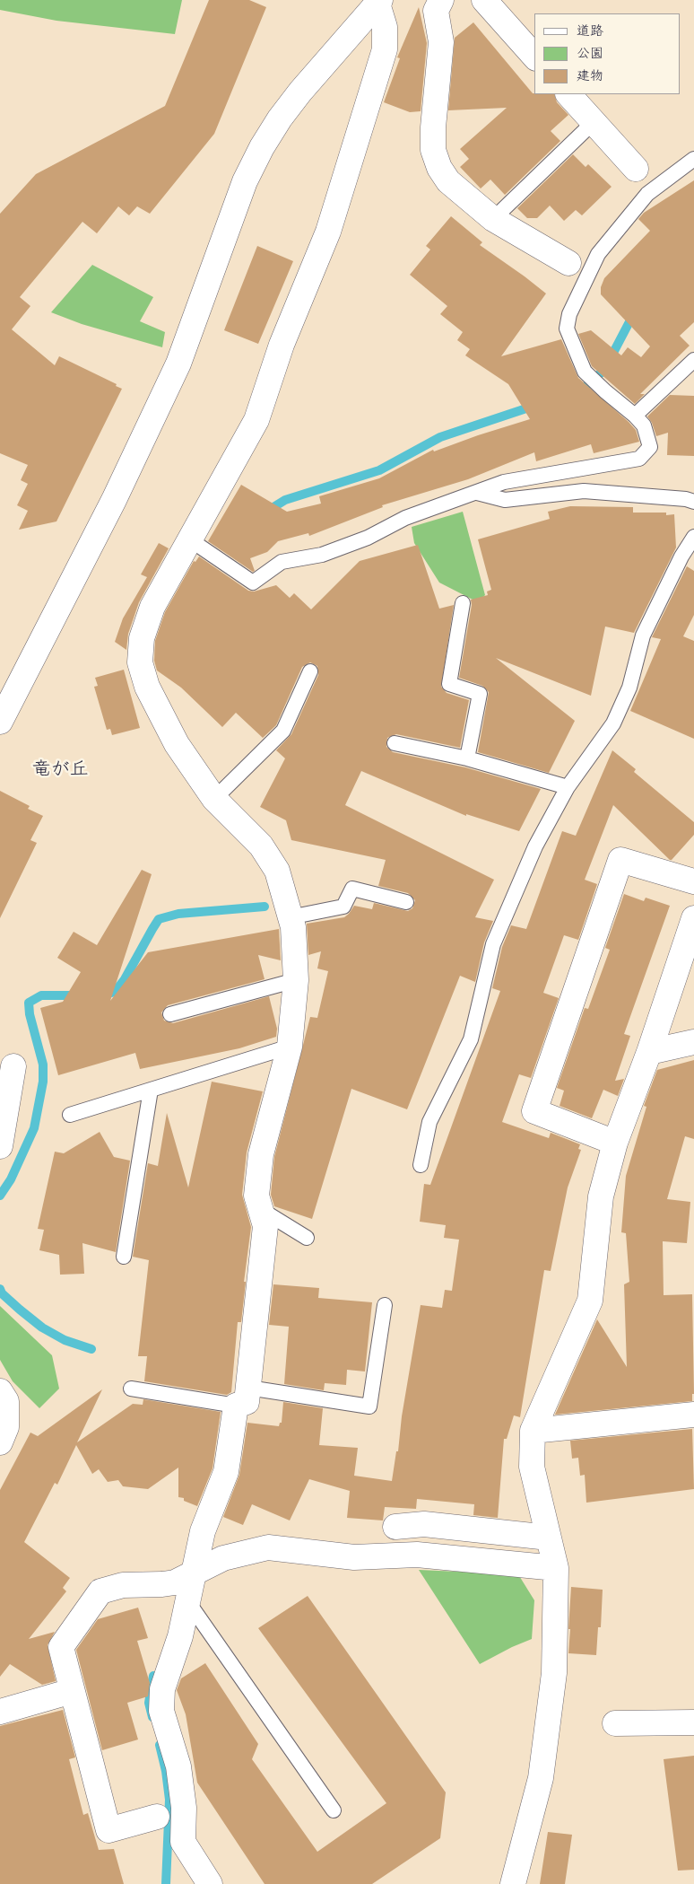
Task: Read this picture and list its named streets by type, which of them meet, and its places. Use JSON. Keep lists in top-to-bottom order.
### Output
{
  "districts": ["竜が丘"],
  "legend": ["道路", "公園", "建物"]
}
